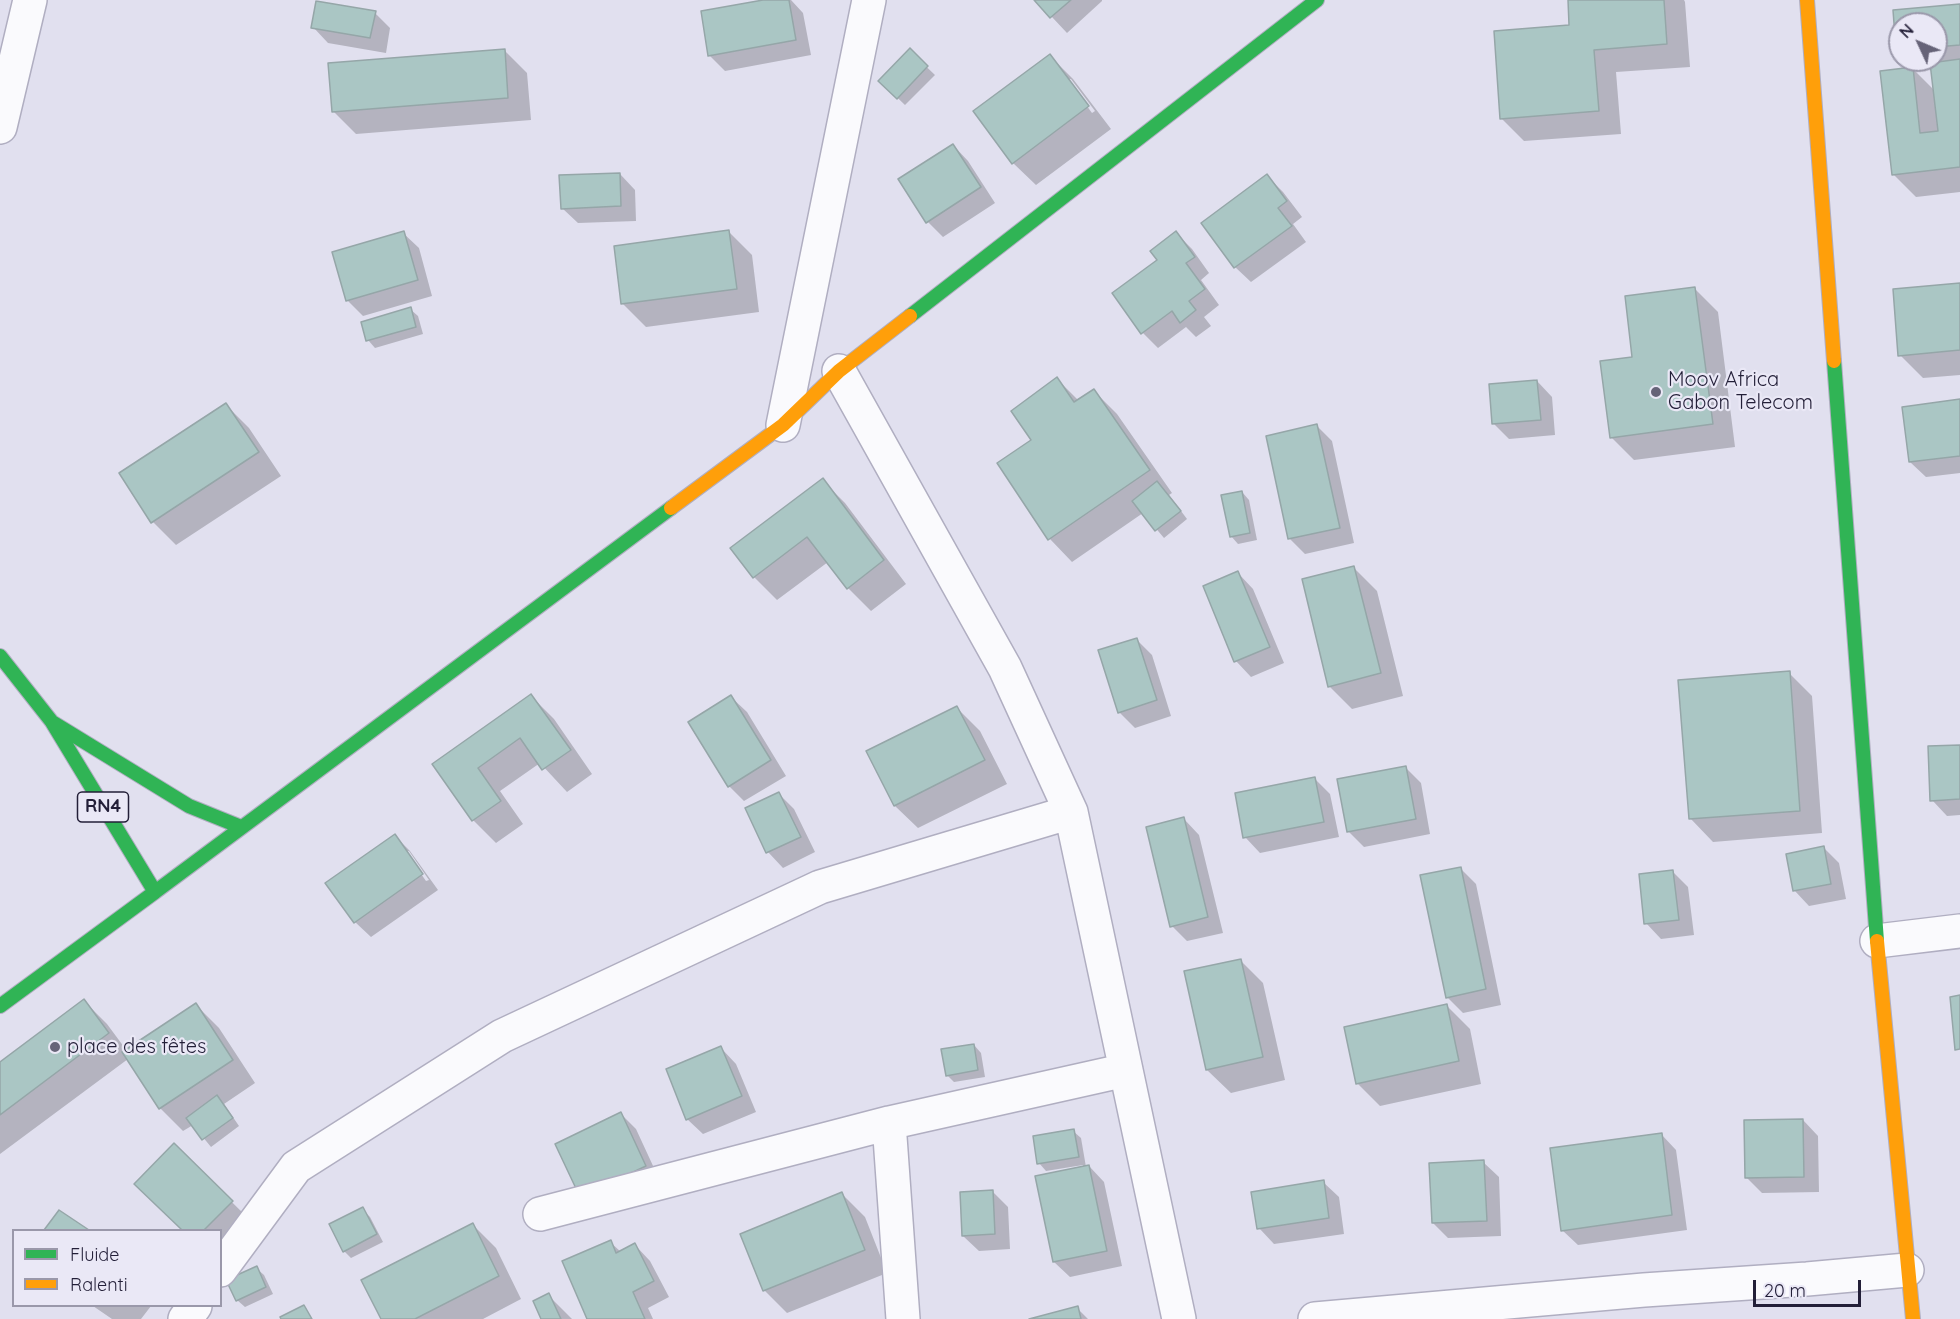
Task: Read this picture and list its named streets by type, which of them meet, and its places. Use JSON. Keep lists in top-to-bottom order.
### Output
{
  "streets": {
    "main road": ["RN4"]
  },
  "places": ["Moov Africa Gabon Telecom", "place des fêtes"],
  "legend": ["Fluide", "Ralenti"],
  "scale_bar": "20 m",
  "north": "top left"
}
